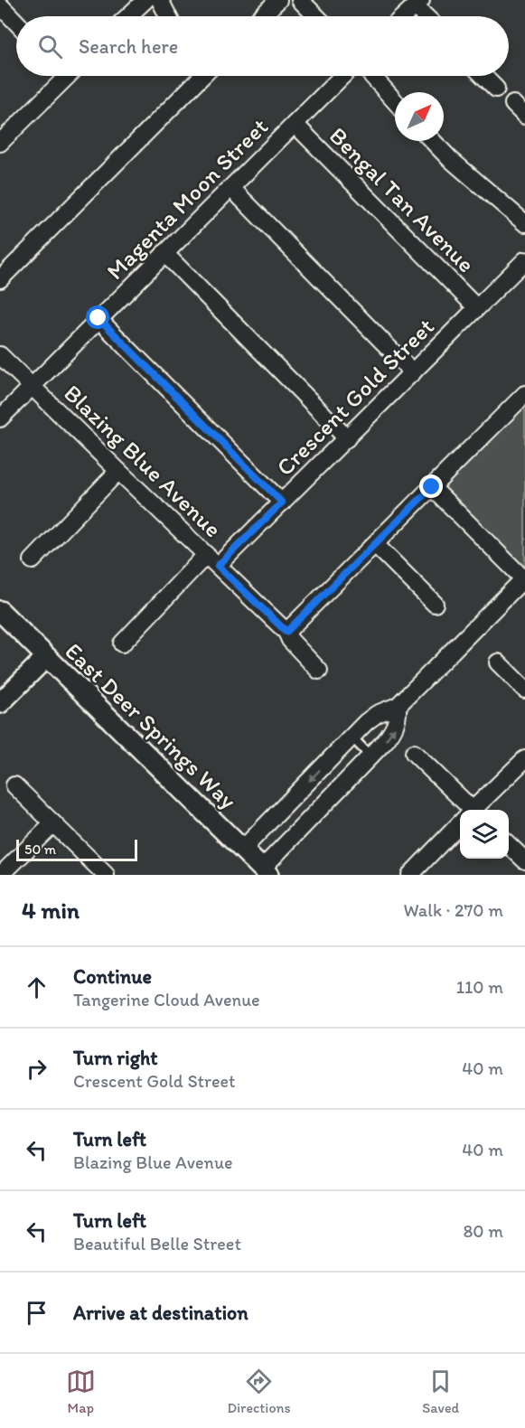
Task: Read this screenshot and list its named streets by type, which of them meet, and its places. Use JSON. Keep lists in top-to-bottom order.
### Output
{
  "streets": {
    "street": [
      "Magenta Moon Street",
      "Bengal Tan Avenue",
      "Crescent Gold Street",
      "Blazing Blue Avenue",
      "East Deer Springs Way"
    ]
  },
  "crossings": [
    ["Magenta Moon Street", "Bengal Tan Avenue"],
    ["Magenta Moon Street", "Blazing Blue Avenue"],
    ["Bengal Tan Avenue", "Crescent Gold Street"],
    ["Crescent Gold Street", "Blazing Blue Avenue"]
  ],
  "scale_bar": "50 m",
  "north": "top right",
  "page": {
    "search": "Search here",
    "scale": "50 m",
    "heading": ["4 min", "Walk · 270 m"],
    "list": [
      ["Continue", "Tangerine Cloud Avenue", "110 m"],
      ["Turn right", "Crescent Gold Street", "40 m"],
      ["Turn left", "Blazing Blue Avenue", "40 m"],
      ["Turn left", "Beautiful Belle Street", "80 m"],
      "Arrive at destination"
    ],
    "nav": ["Map", "Directions", "Saved"]
  }
}
